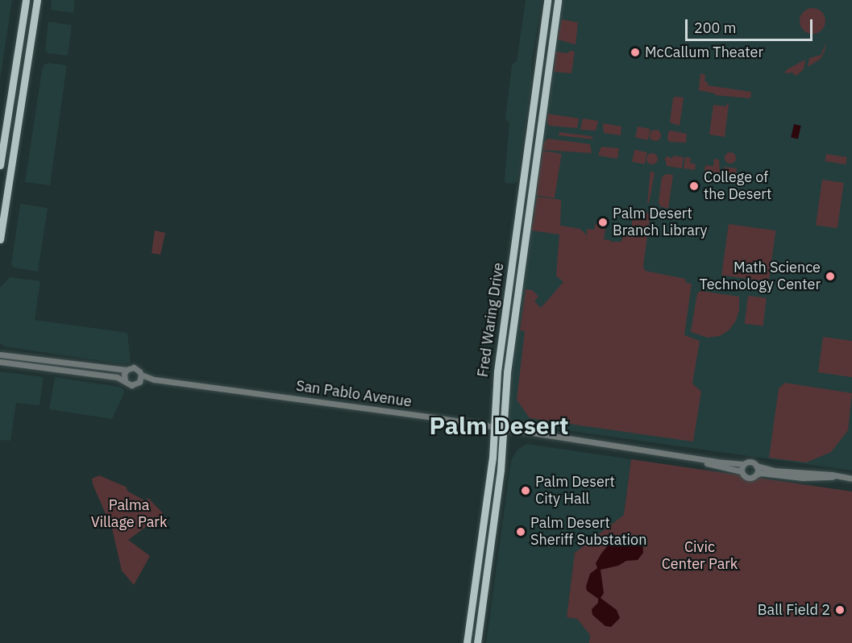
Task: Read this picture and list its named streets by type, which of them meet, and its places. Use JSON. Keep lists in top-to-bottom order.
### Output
{
  "streets": {
    "main road": ["Fred Waring Drive"],
    "street": ["San Pablo Avenue"]
  },
  "crossings": [
    ["Fred Waring Drive", "San Pablo Avenue"]
  ],
  "districts": ["Palm Desert"],
  "parks": ["Palma Village Park", "Civic Center Park"],
  "places": [
    "McCallum Theater",
    "College of the Desert",
    "Palm Desert Branch Library",
    "Math Science Technology Center",
    "Palm Desert City Hall",
    "Palm Desert Sheriff Substation",
    "Ball Field 2"
  ],
  "scale_bar": "200 m"
}
